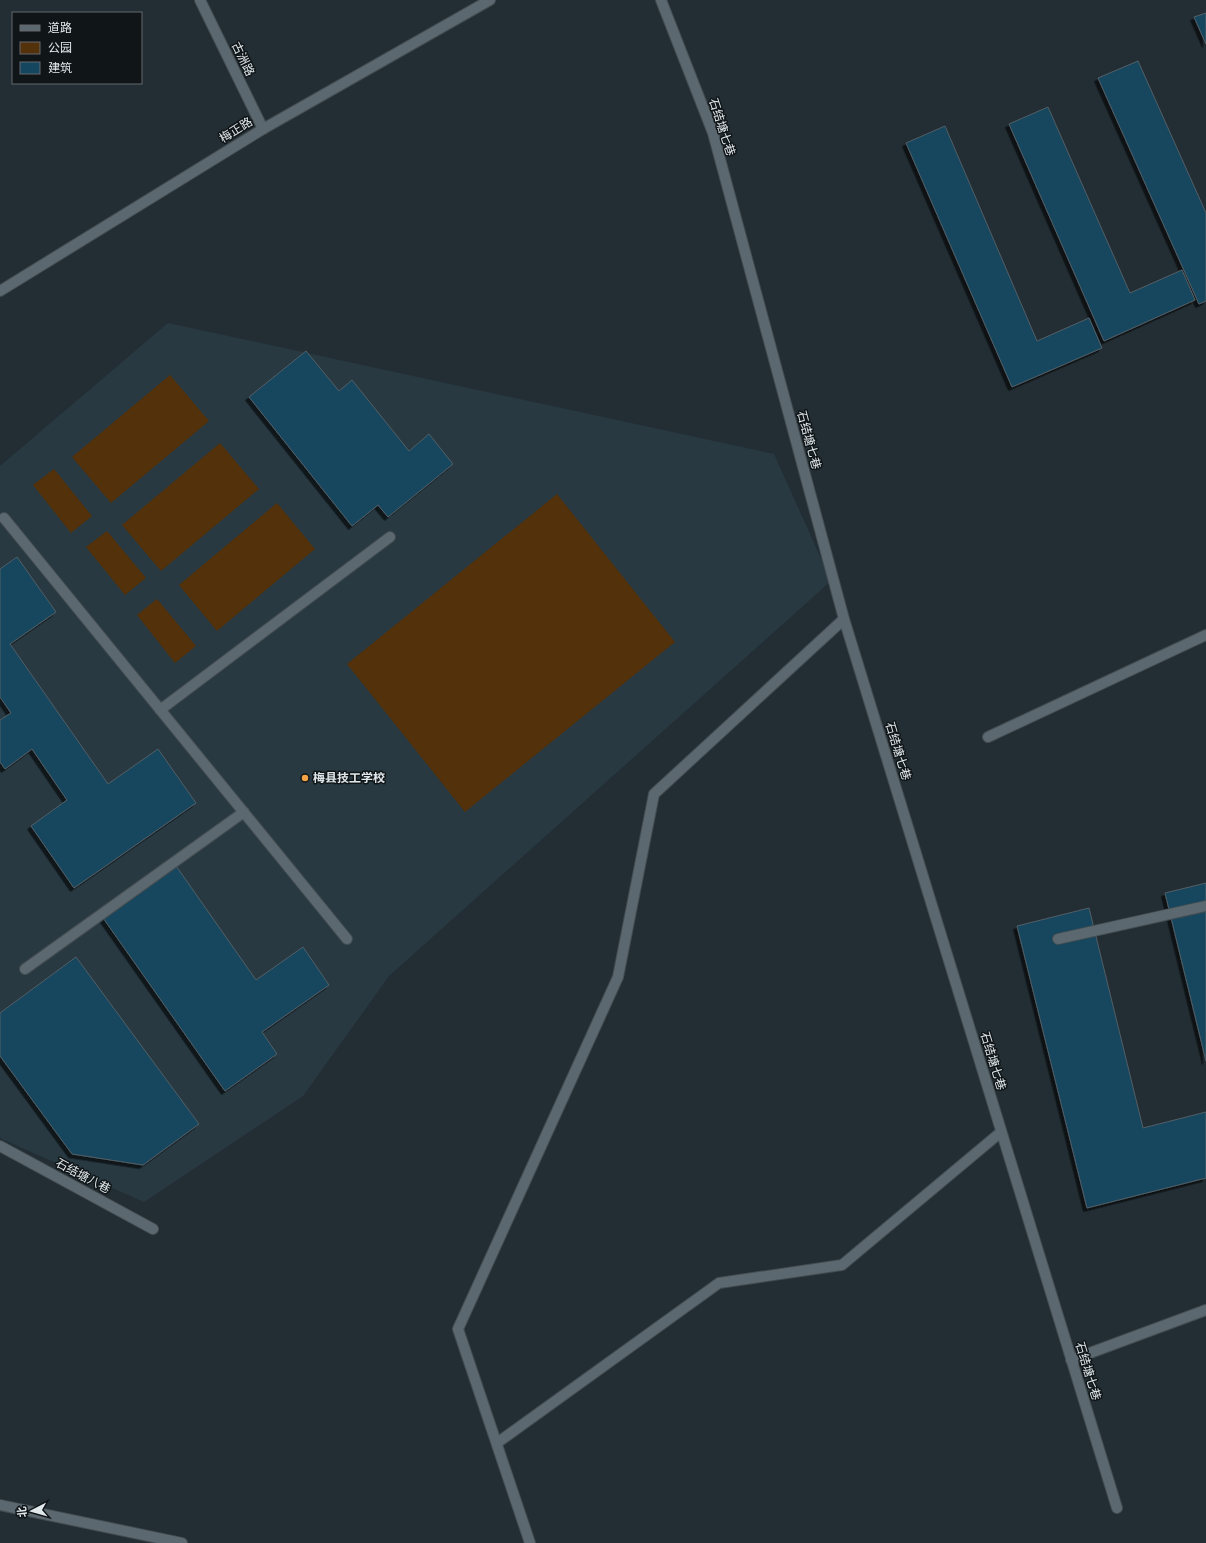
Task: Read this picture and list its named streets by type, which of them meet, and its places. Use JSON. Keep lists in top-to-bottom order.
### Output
{
  "streets": {
    "street": [
      "古洲路",
      "石结塘七巷",
      "梅正路",
      "石结塘八巷"
    ]
  },
  "crossings": [
    ["古洲路", "梅正路"]
  ],
  "places": ["梅县技工学校"],
  "legend": ["道路", "公园", "建筑"],
  "north": "left"
}
